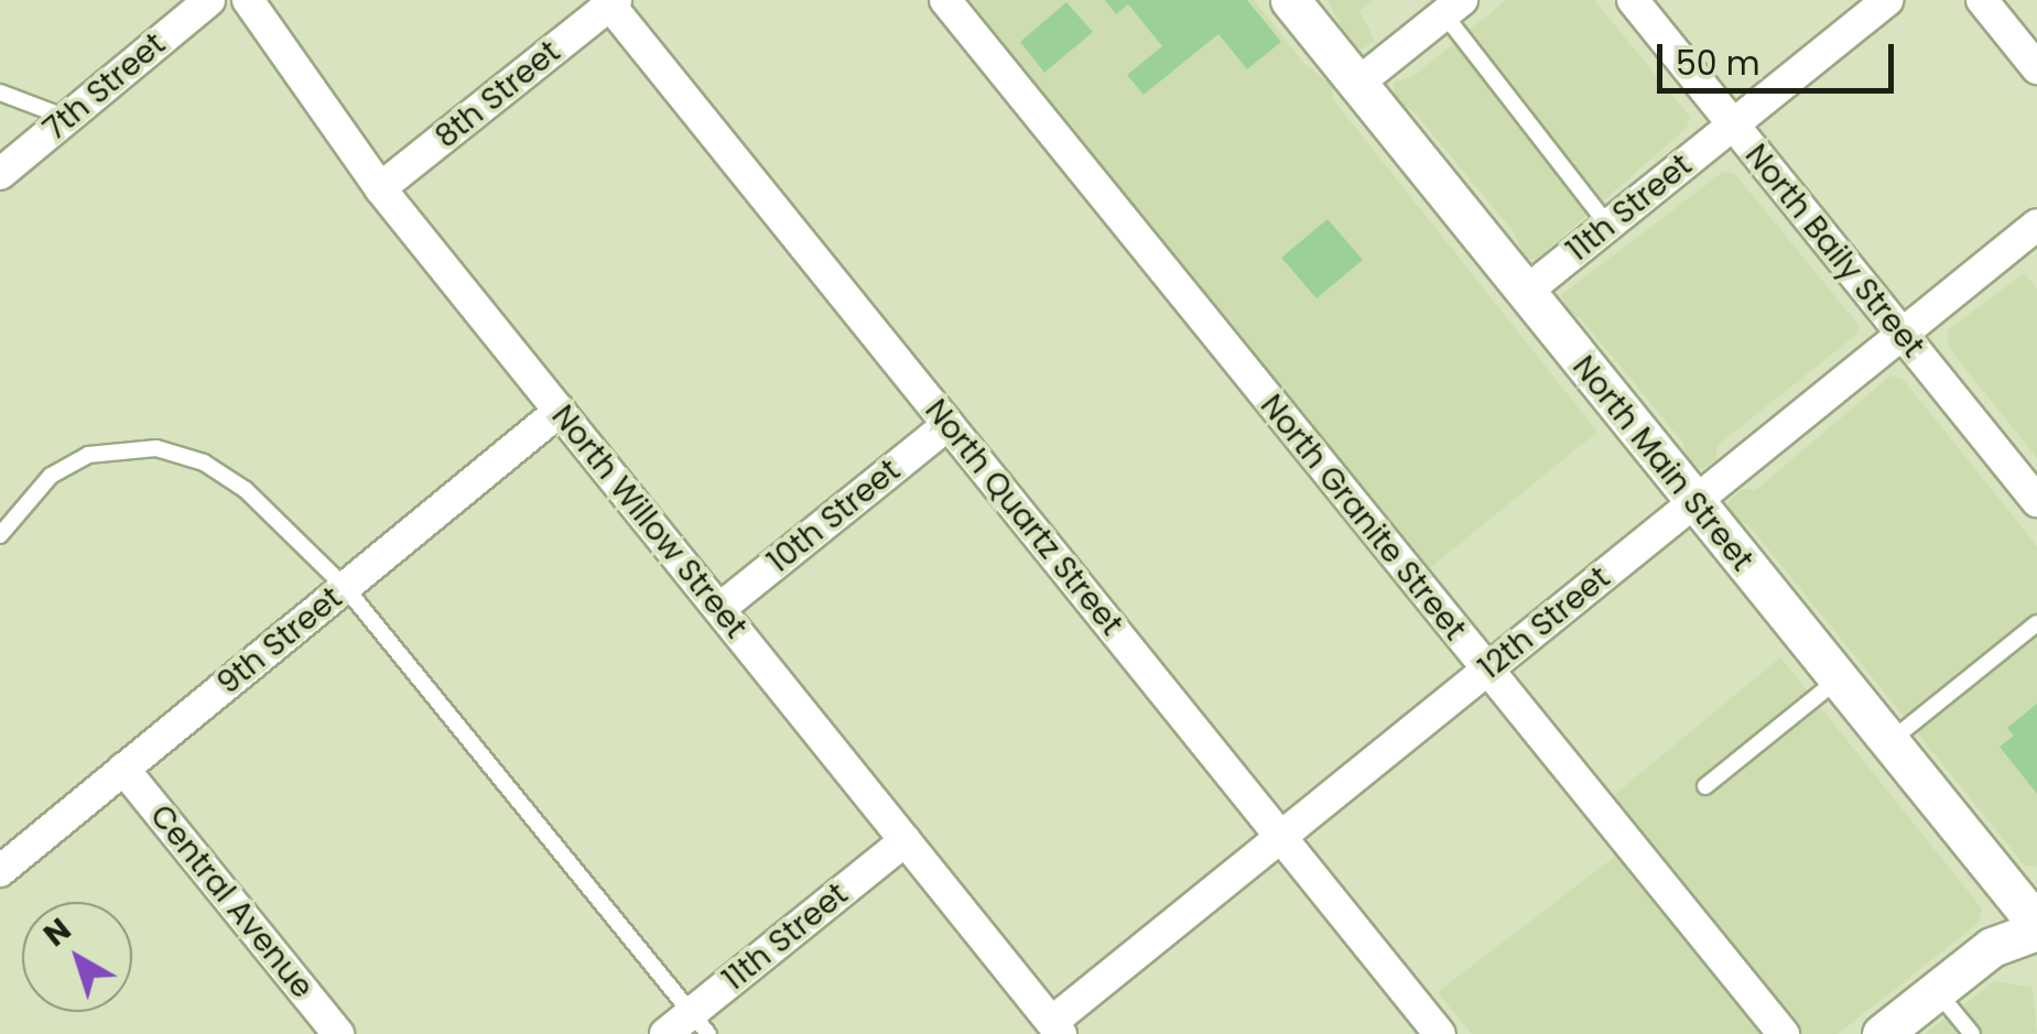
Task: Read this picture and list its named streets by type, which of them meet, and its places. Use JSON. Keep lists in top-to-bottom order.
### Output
{
  "streets": {
    "street": [
      "7th Street",
      "8th Street",
      "11th Street",
      "North Baily Street",
      "North Main Street",
      "10th Street",
      "North Quartz Street",
      "North Granite Street",
      "North Willow Street",
      "12th Street",
      "9th Street",
      "Central Avenue"
    ]
  },
  "crossings": [
    ["8th Street", "North Quartz Street"],
    ["8th Street", "North Willow Street"],
    ["11th Street", "North Baily Street"],
    ["11th Street", "North Main Street"],
    ["11th Street", "North Willow Street"],
    ["North Baily Street", "12th Street"],
    ["North Main Street", "12th Street"],
    ["10th Street", "North Quartz Street"],
    ["10th Street", "North Willow Street"],
    ["North Quartz Street", "12th Street"],
    ["North Granite Street", "12th Street"],
    ["North Willow Street", "12th Street"],
    ["North Willow Street", "9th Street"],
    ["9th Street", "Central Avenue"]
  ],
  "scale_bar": "50 m",
  "north": "top left"
}
